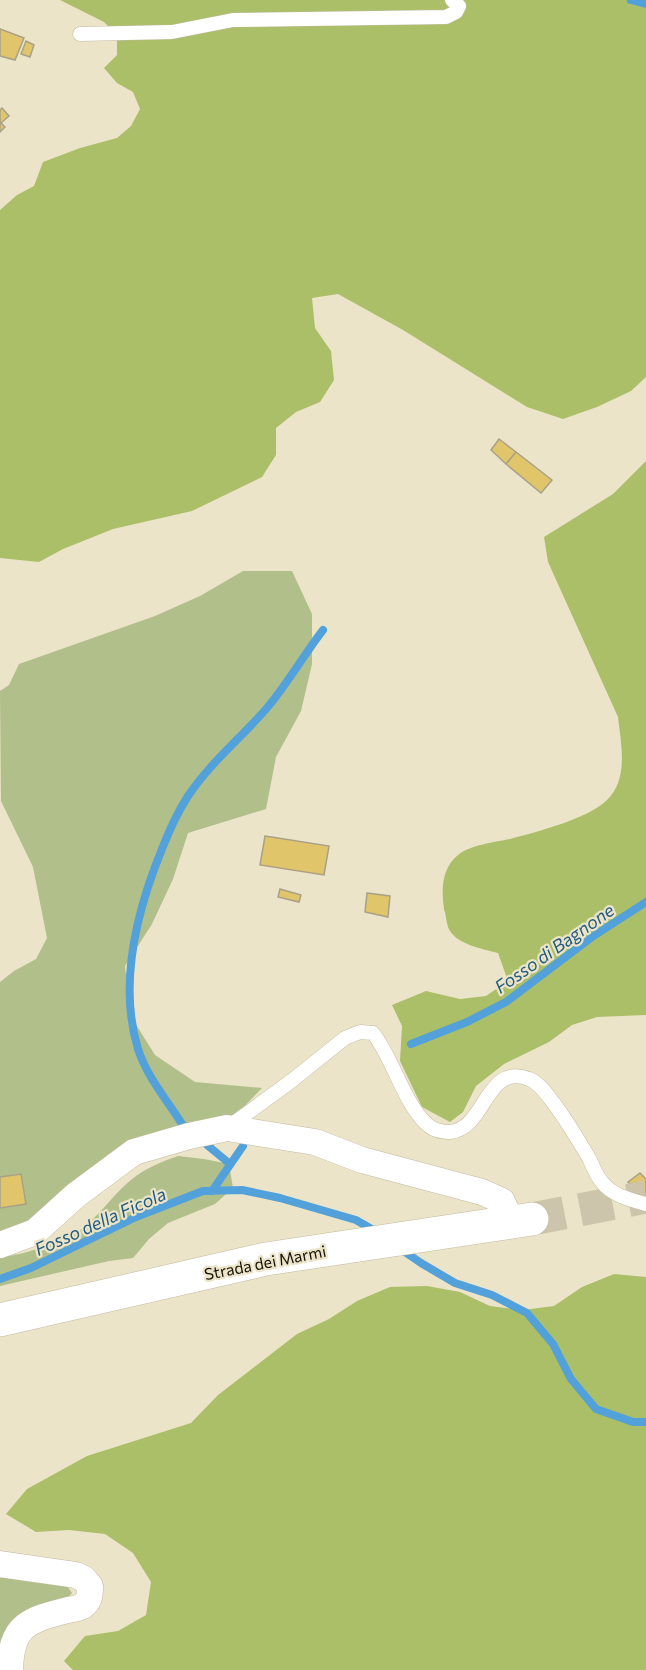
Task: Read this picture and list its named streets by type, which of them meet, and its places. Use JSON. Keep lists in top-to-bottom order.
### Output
{
  "streets": {
    "main road": ["Strada dei Marmi"]
  },
  "water": ["Fosso di Bagnone", "Fosso della Ficola"]
}
